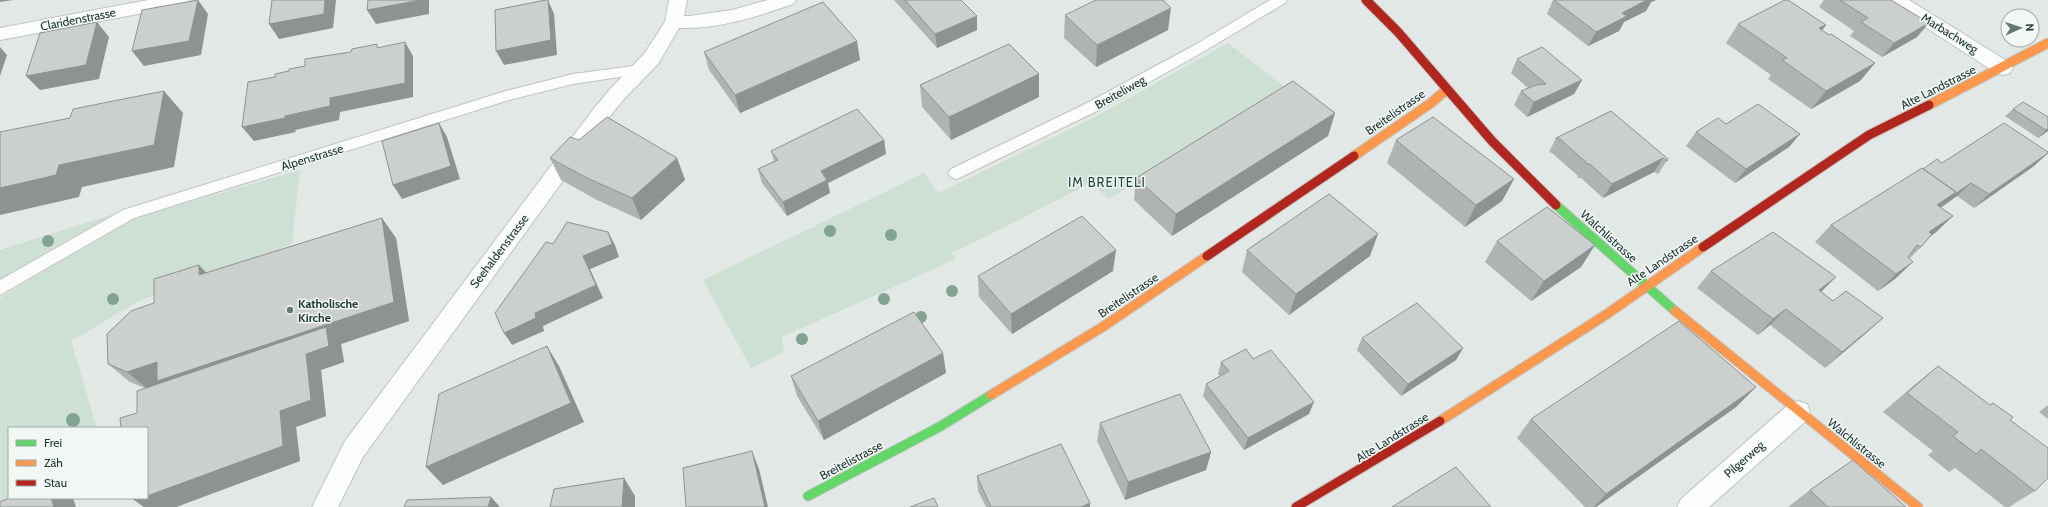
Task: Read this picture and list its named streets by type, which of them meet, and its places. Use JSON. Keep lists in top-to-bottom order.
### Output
{
  "streets": {
    "street": [
      "Claridenstrasse",
      "Marbachweg",
      "Alte Landstrasse",
      "Breitelistrasse",
      "Walchlistrasse",
      "Seehaldenstrasse",
      "Pilgerweg"
    ],
    "lane": ["Breiteliweg", "Alpenstrasse"]
  },
  "crossings": [
    ["Marbachweg", "Alte Landstrasse"],
    ["Alte Landstrasse", "Walchlistrasse"],
    ["Breitelistrasse", "Walchlistrasse"],
    ["Alpenstrasse", "Seehaldenstrasse"],
    ["Walchlistrasse", "Pilgerweg"]
  ],
  "districts": ["IM BREITELI"],
  "places": ["Katholische Kirche"],
  "legend": ["Frei", "Zäh", "Stau"],
  "north": "right"
}
